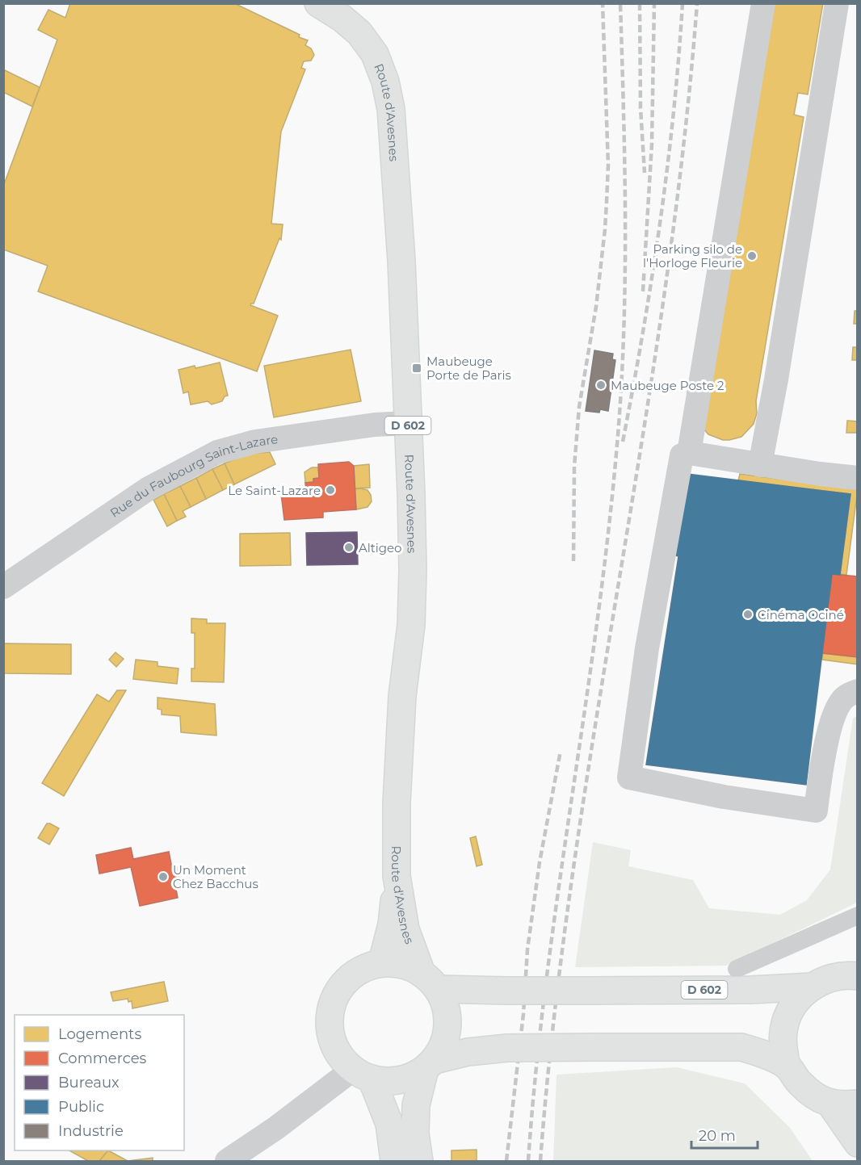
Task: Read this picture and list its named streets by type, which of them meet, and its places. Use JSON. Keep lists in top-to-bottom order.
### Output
{
  "streets": {
    "main road": ["Route d'Avesnes", "D 602"],
    "street": ["Rue du Faubourg Saint-Lazare"]
  },
  "crossings": [
    ["Route d'Avesnes", "D 602"],
    ["Route d'Avesnes", "Rue du Faubourg Saint-Lazare"]
  ],
  "places": {
    "other": [
      "Parking silo de l'Horloge Fleurie",
      "Maubeuge Poste 2",
      "Le Saint-Lazare",
      "Altigeo",
      "Cinéma Ociné",
      "Un Moment Chez Bacchus"
    ],
    "transit": ["Maubeuge Porte de Paris"]
  },
  "legend": [
    "Logements",
    "Commerces",
    "Bureaux",
    "Public",
    "Industrie"
  ],
  "scale_bar": "20 m"
}
